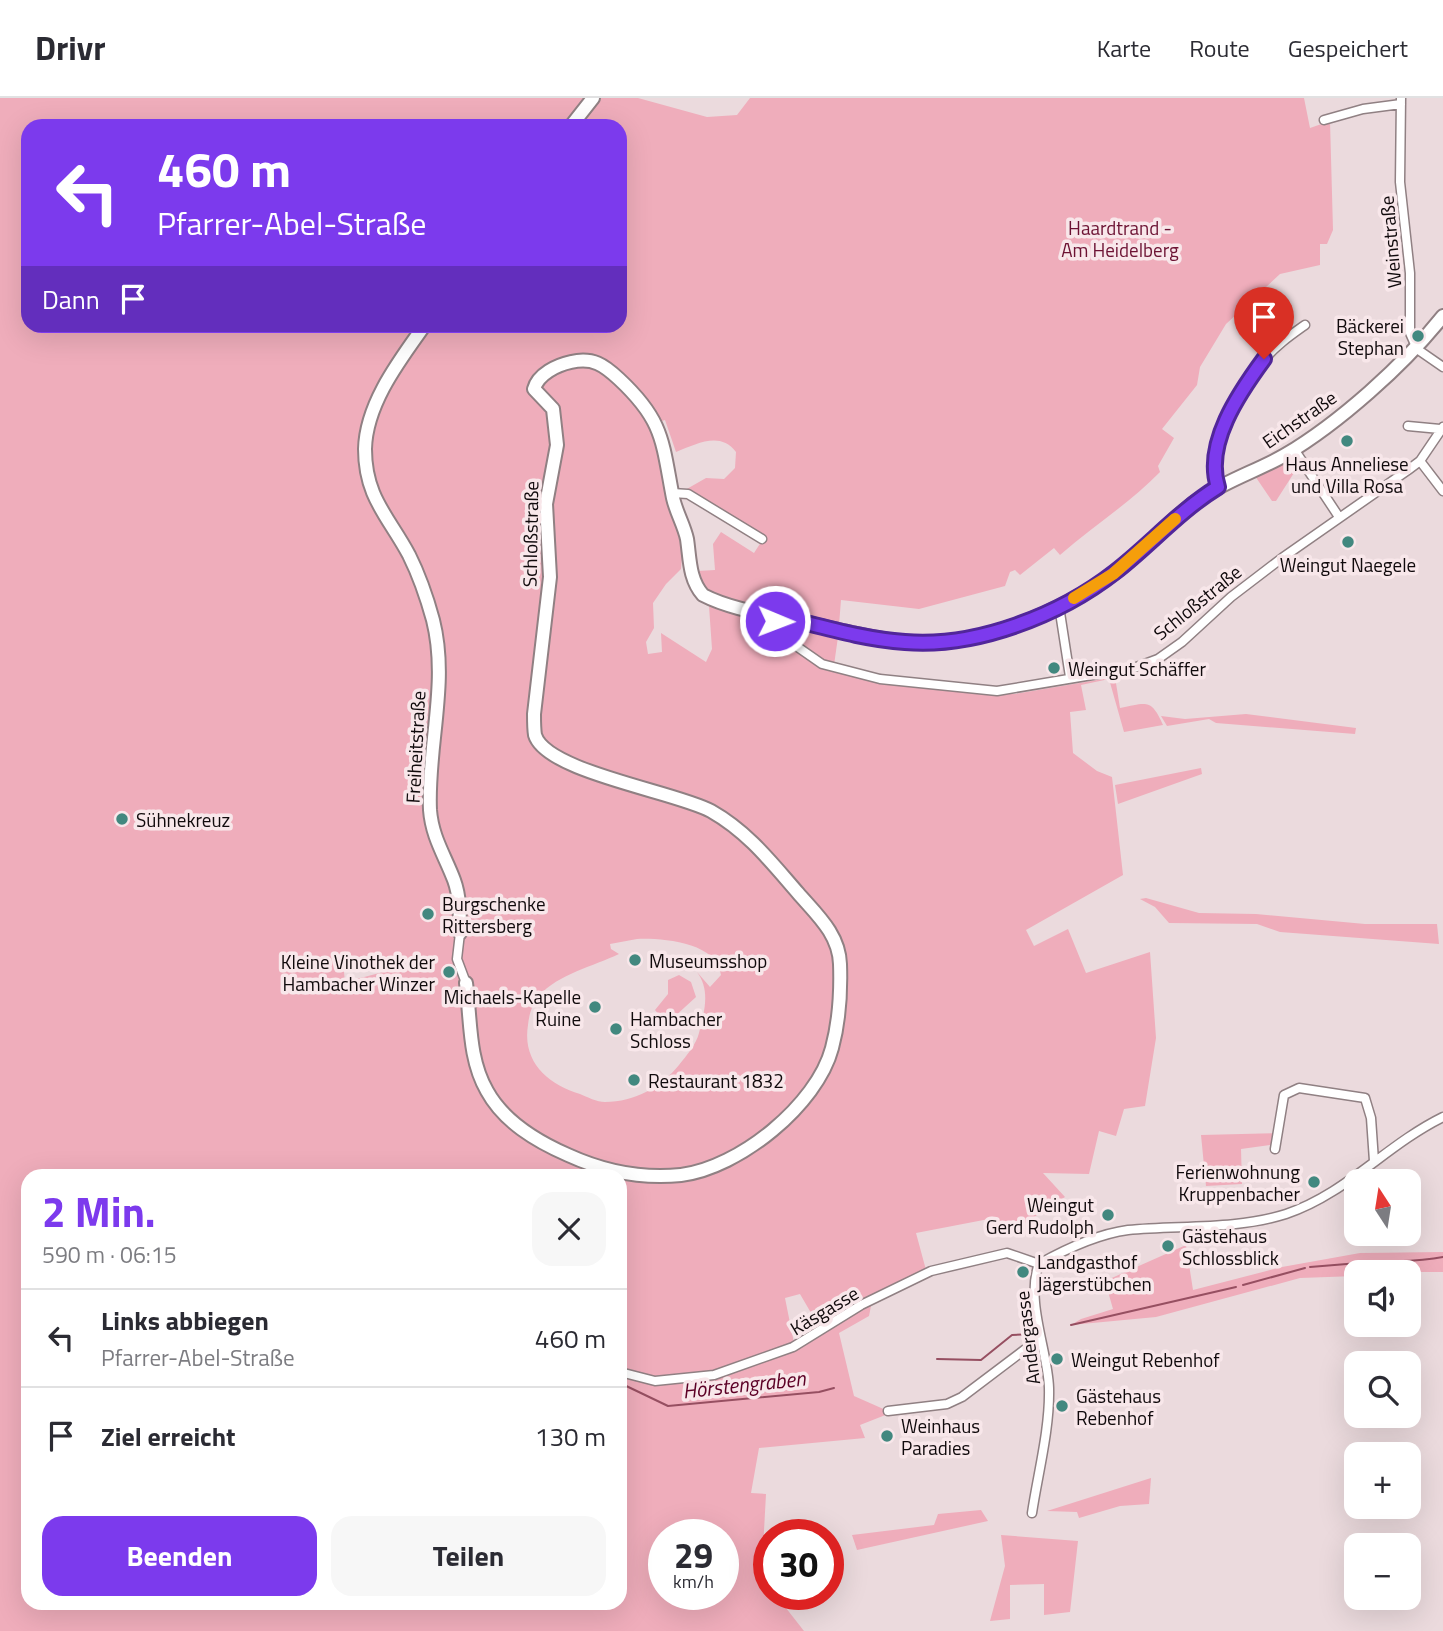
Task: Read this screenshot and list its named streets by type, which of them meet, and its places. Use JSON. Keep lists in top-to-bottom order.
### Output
{
  "streets": {
    "street": [
      "Weinstraße",
      "Eichstraße",
      "Schloßstraße",
      "Freiheitstraße",
      "Käsgasse",
      "Andergasse"
    ]
  },
  "crossings": [
    ["Weinstraße", "Eichstraße"],
    ["Eichstraße", "Schloßstraße"],
    ["Schloßstraße", "Freiheitstraße"],
    ["Käsgasse", "Andergasse"]
  ],
  "water": ["Hörstengraben"],
  "parks": ["Haardtrand - Am Heidelberg"],
  "places": [
    "Bäckerei Stephan",
    "Haus Anneliese und Villa Rosa",
    "Weingut Naegele",
    "Weingut Schäffer",
    "Sühnekreuz",
    "Burgschenke Rittersberg",
    "Museumsshop",
    "Kleine Vinothek der Hambacher Winzer",
    "Michaels-Kapelle Ruine",
    "Hambacher Schloss",
    "Restaurant 1832",
    "Ferienwohnung Kruppenbacher",
    "Weingut Gerd Rudolph",
    "Gästehaus Schlossblick",
    "Landgasthof Jägerstübchen",
    "Weingut Rebenhof",
    "Gästehaus Rebenhof",
    "Weinhaus Paradies"
  ],
  "north": "top",
  "page": {
    "header": "Drivr",
    "nav": ["Karte", "Route", "Gespeichert"],
    "turn": ["460 m", "Pfarrer-Abel-Straße"],
    "then": "Dann",
    "map_buttons": ["+", "−"],
    "heading": ["2 Min.", "590 m · 06:15"],
    "list": [
      {
        "name": "Links abbiegen",
        "note": "Pfarrer-Abel-Straße",
        "value": "460 m"
      },
      {
        "name": "Ziel erreicht",
        "value": "130 m"
      }
    ],
    "buttons": ["Beenden", "Teilen"],
    "speed": "29 km/h",
    "limit": "30"
  }
}
